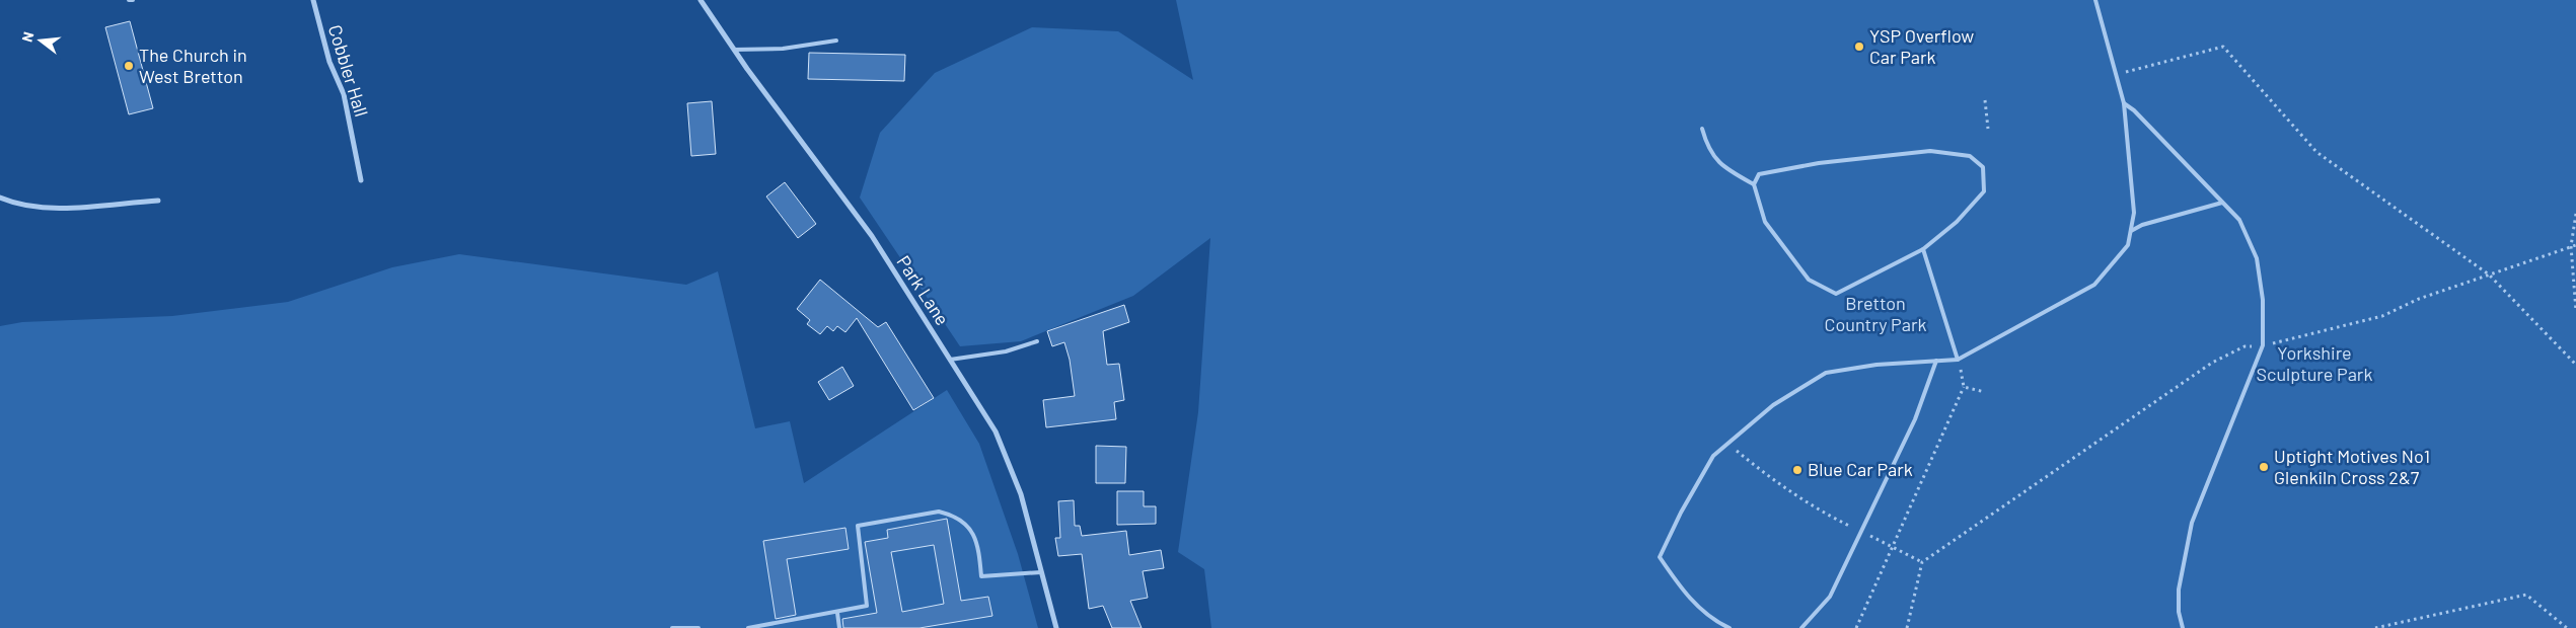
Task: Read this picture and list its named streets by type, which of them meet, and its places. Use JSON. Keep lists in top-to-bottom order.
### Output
{
  "streets": {
    "street": ["Cobbler Hall", "Park Lane"]
  },
  "parks": ["Bretton Country Park", "Yorkshire Sculpture Park"],
  "places": [
    "YSP Overflow Car Park",
    "The Church in West Bretton",
    "Uptight Motives No1 Glenkiln Cross 2&7",
    "Blue Car Park"
  ],
  "north": "left"
}
